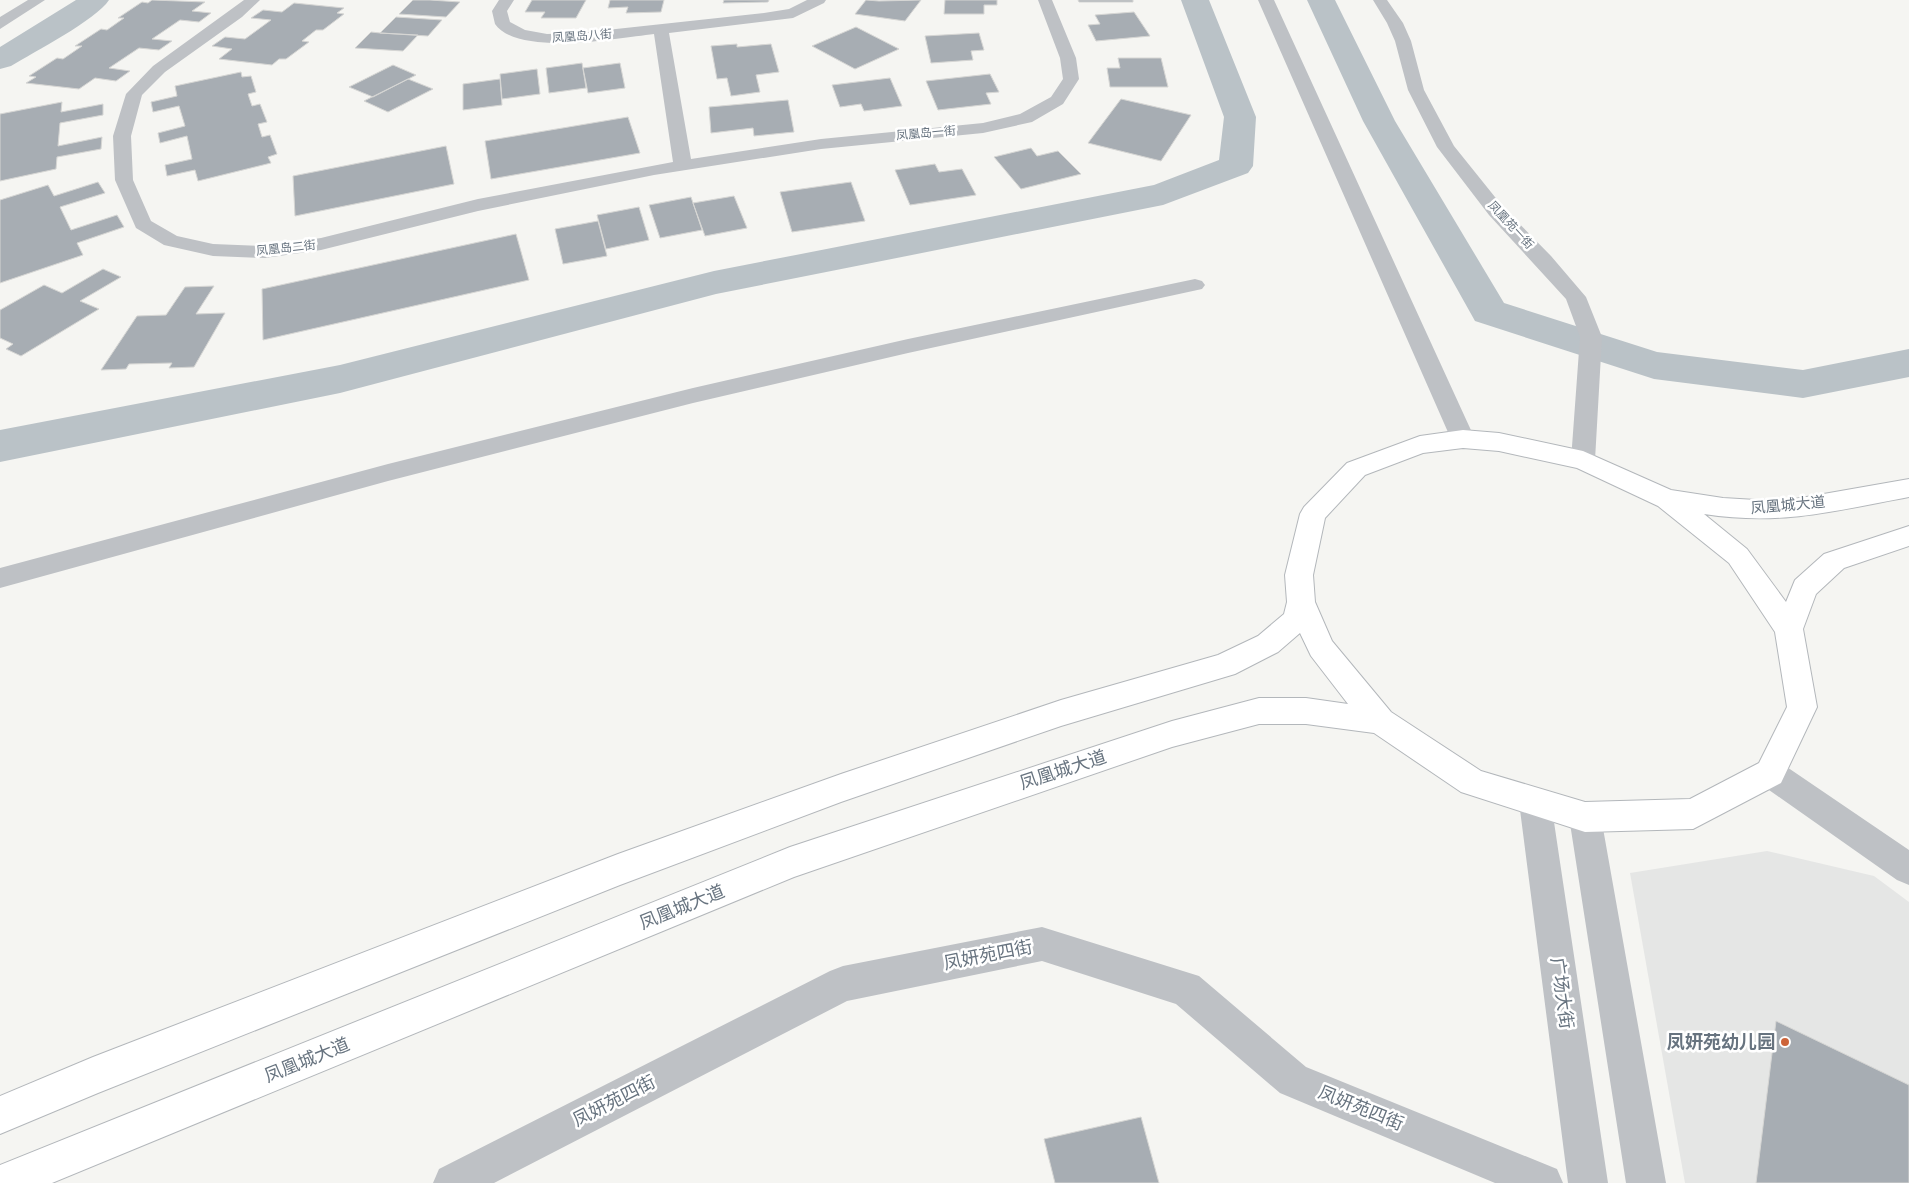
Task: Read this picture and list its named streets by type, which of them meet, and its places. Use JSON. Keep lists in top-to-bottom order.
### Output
{
  "streets": {
    "main road": ["凤凰城大道"],
    "street": ["凤妍苑四街", "广场大街"],
    "lane": [
      "凤凰岛八街",
      "凤凰岛一街",
      "凤凰苑一街",
      "凤凰岛二街"
    ]
  },
  "crossings": [
    ["凤凰岛一街", "凤凰岛二街"]
  ],
  "places": ["凤妍苑幼儿园"]
}
